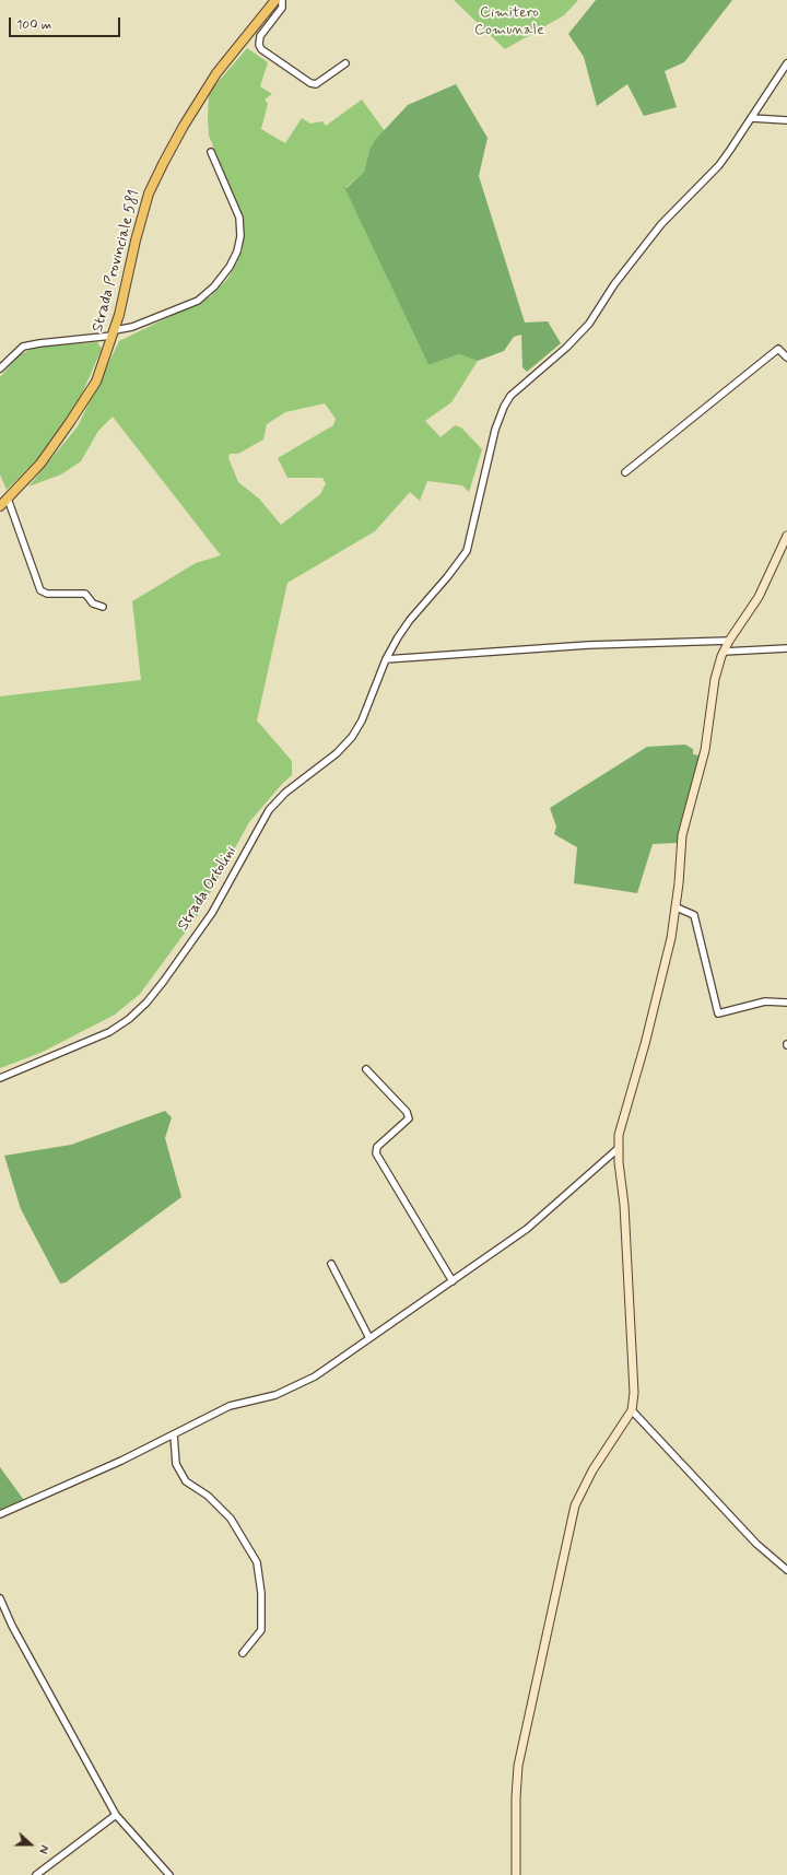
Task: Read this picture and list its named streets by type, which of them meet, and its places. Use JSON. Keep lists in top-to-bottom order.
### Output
{
  "streets": {
    "main road": ["Strada Provinciale 581"],
    "street": ["Strada Ortolini"]
  },
  "parks": ["Cimitero Comunale"],
  "scale_bar": "100 m",
  "north": "right"
}
